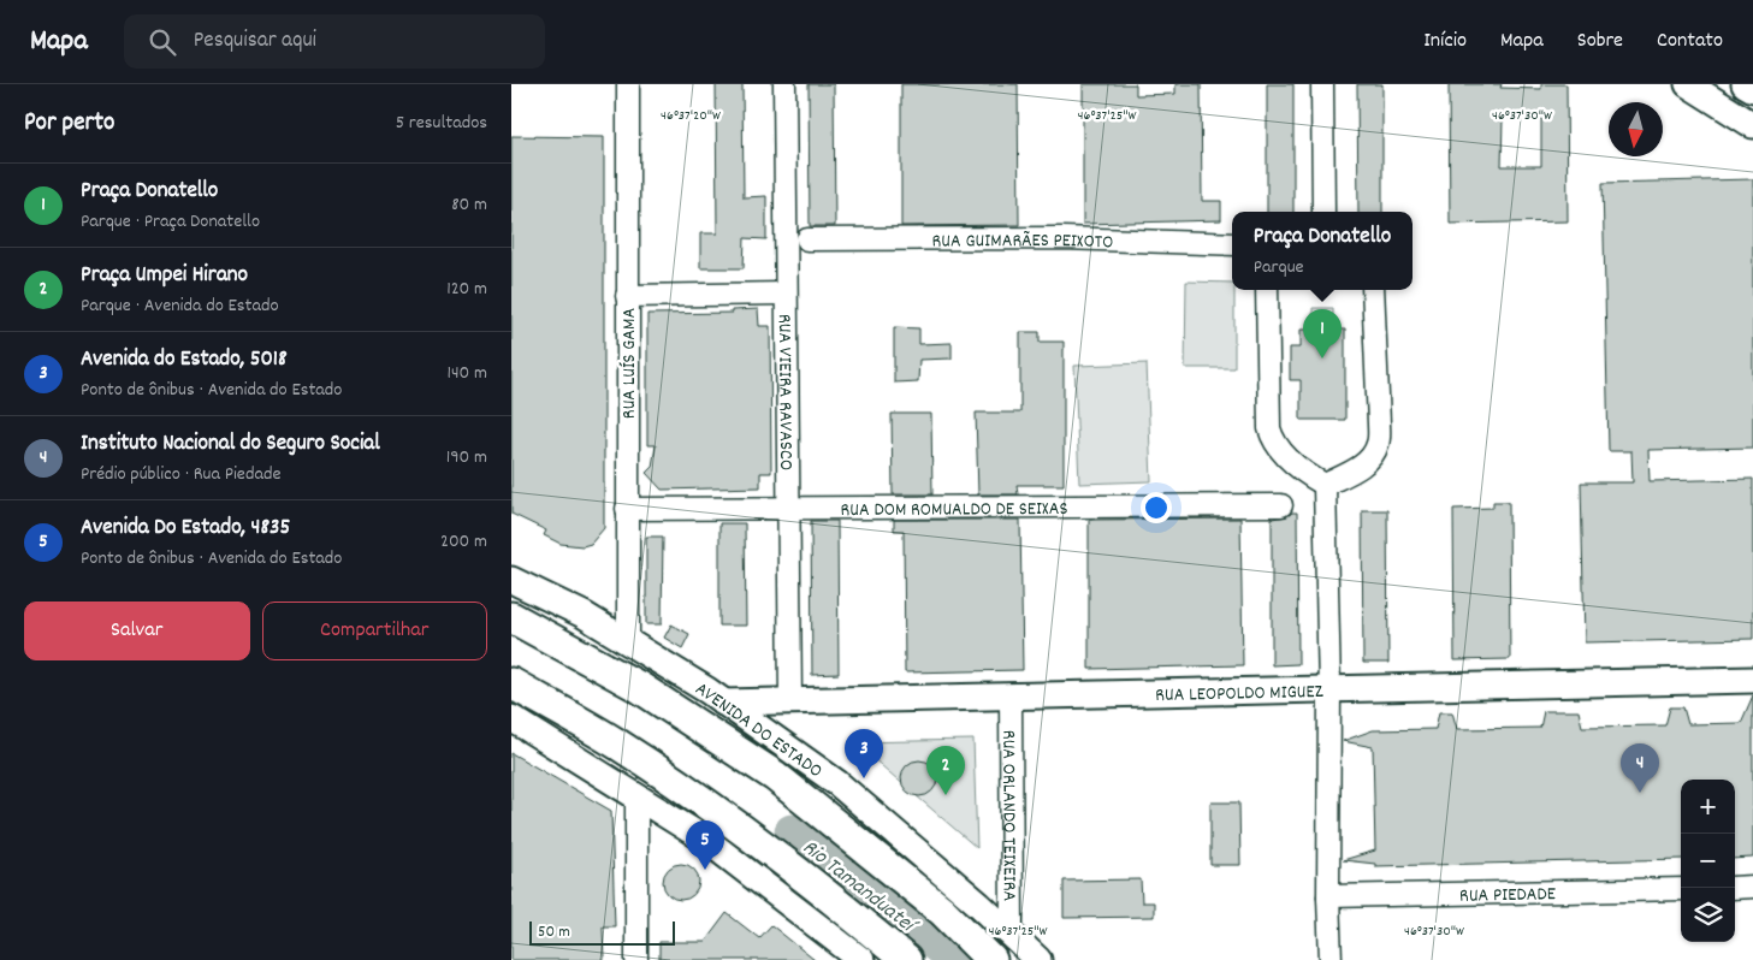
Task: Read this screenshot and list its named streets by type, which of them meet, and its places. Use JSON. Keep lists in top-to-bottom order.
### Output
{
  "streets": {
    "highway": ["AVENIDA DO ESTADO"],
    "main road": ["RUA LEOPOLDO MIGUEZ"],
    "street": [
      "RUA GUIMARÃES PEIXOTO",
      "RUA LUÍS GAMA",
      "RUA VIEIRA RAVASCO",
      "RUA DOM ROMUALDO DE SEIXAS",
      "RUA ORLANDO TEIXEIRA",
      "RUA PIEDADE"
    ]
  },
  "crossings": [
    ["RUA LUÍS GAMA", "RUA DOM ROMUALDO DE SEIXAS"],
    ["RUA LUÍS GAMA", "AVENIDA DO ESTADO"],
    ["RUA VIEIRA RAVASCO", "RUA DOM ROMUALDO DE SEIXAS"],
    ["RUA VIEIRA RAVASCO", "RUA LEOPOLDO MIGUEZ"],
    ["RUA LEOPOLDO MIGUEZ", "AVENIDA DO ESTADO"],
    ["RUA LEOPOLDO MIGUEZ", "RUA ORLANDO TEIXEIRA"],
    ["AVENIDA DO ESTADO", "RUA ORLANDO TEIXEIRA"]
  ],
  "water": ["Rio Tamanduateí"],
  "scale_bar": "50 m",
  "north": "bottom",
  "page": {
    "header": "Mapa",
    "search": "Pesquisar aqui",
    "nav": [
      "Início",
      "Mapa",
      "Sobre",
      "Contato"
    ],
    "heading": ["Por perto", "5 resultados"],
    "list": [
      {
        "mark": "1",
        "name": "Praça Donatello",
        "note": "Parque · Praça Donatello",
        "value": "80 m"
      },
      {
        "mark": "2",
        "name": "Praça Umpei Hirano",
        "note": "Parque · Avenida do Estado",
        "value": "120 m"
      },
      {
        "mark": "3",
        "name": "Avenida do Estado, 5018",
        "note": "Ponto de ônibus · Avenida do Estado",
        "value": "140 m"
      },
      {
        "mark": "4",
        "name": "Instituto Nacional do Seguro Social",
        "note": "Prédio público · Rua Piedade",
        "value": "190 m"
      },
      {
        "mark": "5",
        "name": "Avenida Do Estado, 4835",
        "note": "Ponto de ônibus · Avenida do Estado",
        "value": "200 m"
      }
    ],
    "popup": ["Praça Donatello", "Parque"],
    "pins": [
      "1",
      "3",
      "4",
      "2",
      "5"
    ],
    "buttons": ["Salvar", "Compartilhar"],
    "map_buttons": ["+", "−"],
    "scale": "50 m"
  },
  "coordinates": ["46°37'20\"W", "46°37'25\"W", "46°37'30\"W"]
}
